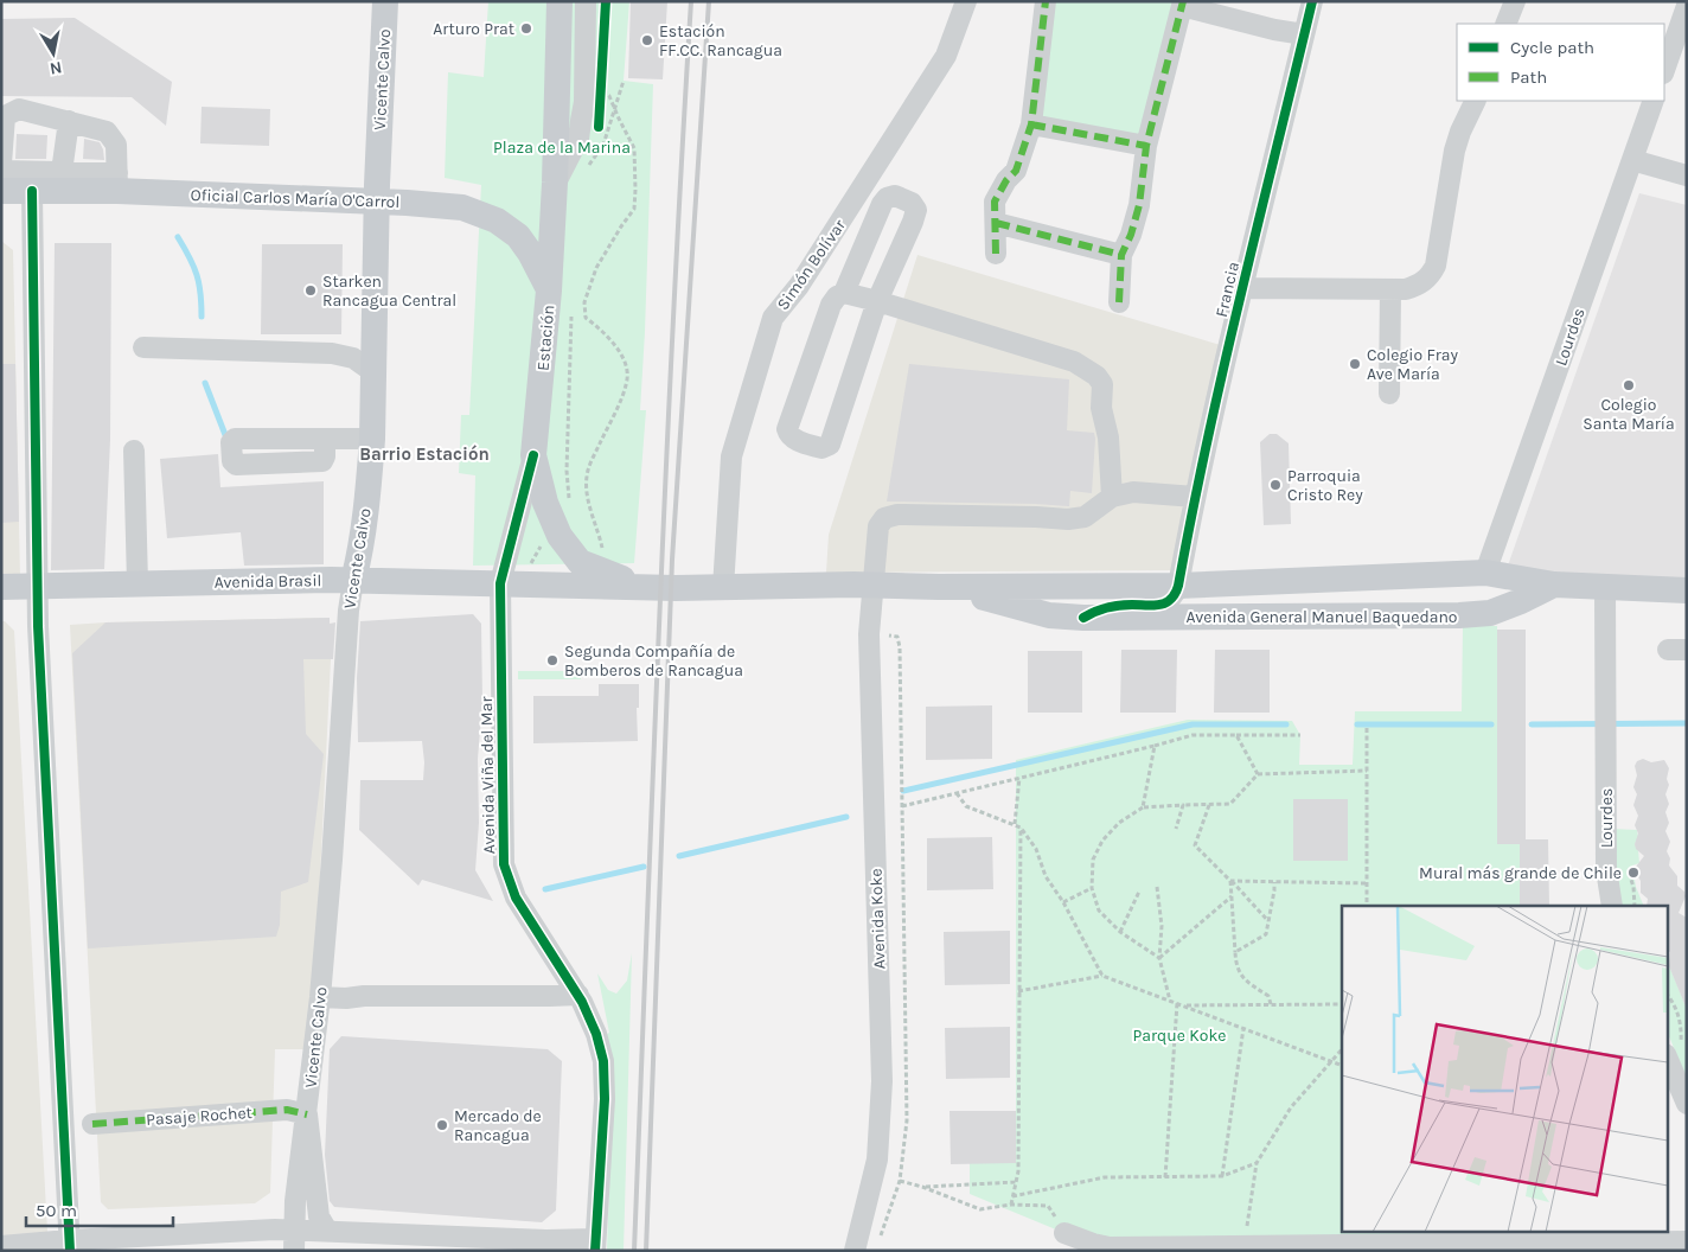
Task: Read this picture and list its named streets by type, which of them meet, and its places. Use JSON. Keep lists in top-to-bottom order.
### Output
{
  "streets": {
    "main road": [
      "Vicente Calvo",
      "Oficial Carlos María O'Carrol",
      "Estación",
      "Avenida Brasil",
      "Avenida General Manuel Baquedano"
    ],
    "street": [
      "Simón Bolívar",
      "Francia",
      "Lourdes",
      "Avenida Viña del Mar",
      "Avenida Koke",
      "Pasaje Rochet"
    ]
  },
  "crossings": [
    ["Vicente Calvo", "Oficial Carlos María O'Carrol"],
    ["Vicente Calvo", "Avenida Brasil"],
    ["Vicente Calvo", "Pasaje Rochet"],
    ["Oficial Carlos María O'Carrol", "Estación"],
    ["Simón Bolívar", "Avenida General Manuel Baquedano"],
    ["Francia", "Avenida General Manuel Baquedano"],
    ["Lourdes", "Avenida General Manuel Baquedano"],
    ["Estación", "Avenida Brasil"],
    ["Estación", "Avenida General Manuel Baquedano"],
    ["Estación", "Avenida Viña del Mar"],
    ["Avenida Brasil", "Avenida General Manuel Baquedano"],
    ["Avenida Brasil", "Avenida Viña del Mar"],
    ["Avenida General Manuel Baquedano", "Avenida Koke"]
  ],
  "districts": ["Barrio Estación"],
  "parks": ["Plaza de la Marina", "Parque Koke"],
  "places": [
    "Arturo Prat",
    "Estación FF.CC. Rancagua",
    "Starken Rancagua Central",
    "Colegio Fray Ave María",
    "Colegio Santa María",
    "Parroquia Cristo Rey",
    "Segunda Compañía de Bomberos de Rancagua",
    "Mural más grande de Chile",
    "Mercado de Rancagua"
  ],
  "legend": ["Cycle path", "Path"],
  "scale_bar": "50 m",
  "north": "bottom"
}
